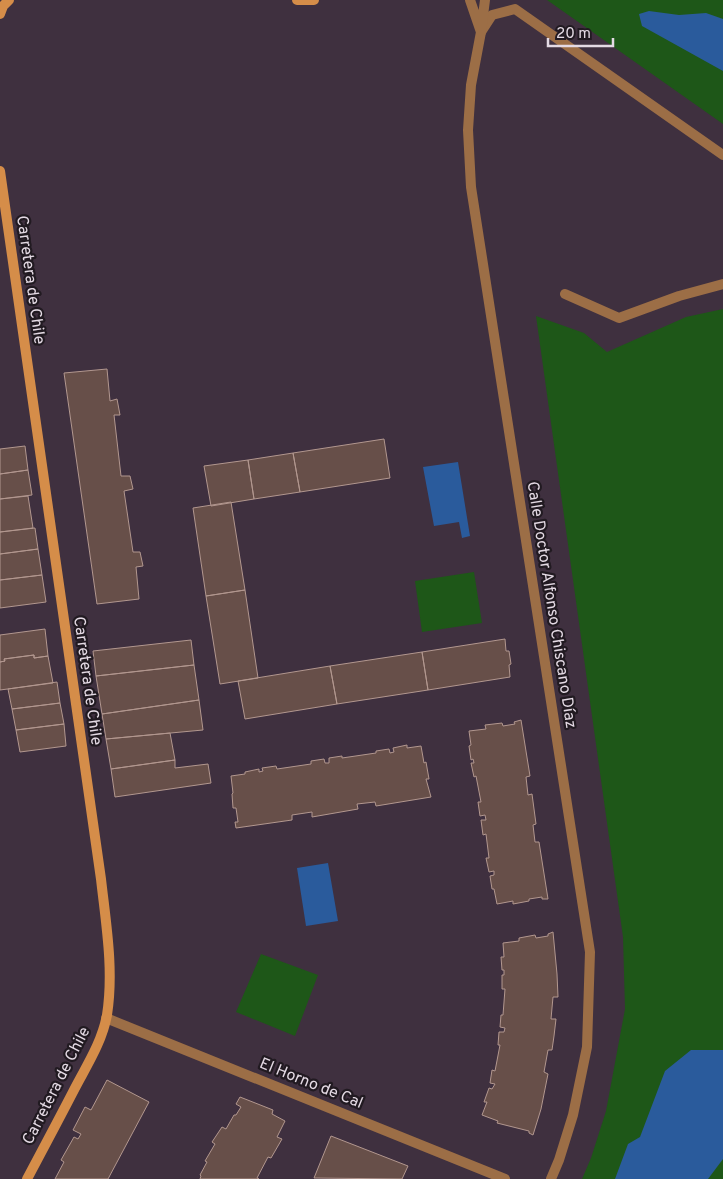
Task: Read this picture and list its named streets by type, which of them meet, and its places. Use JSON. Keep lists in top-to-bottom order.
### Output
{
  "streets": {
    "street": ["Carretera de Chile", "Calle Doctor Alfonso Chiscano Díaz", "El Horno de Cal"]
  },
  "crossings": [
    ["Carretera de Chile", "El Horno de Cal"]
  ],
  "scale_bar": "20 m"
}
